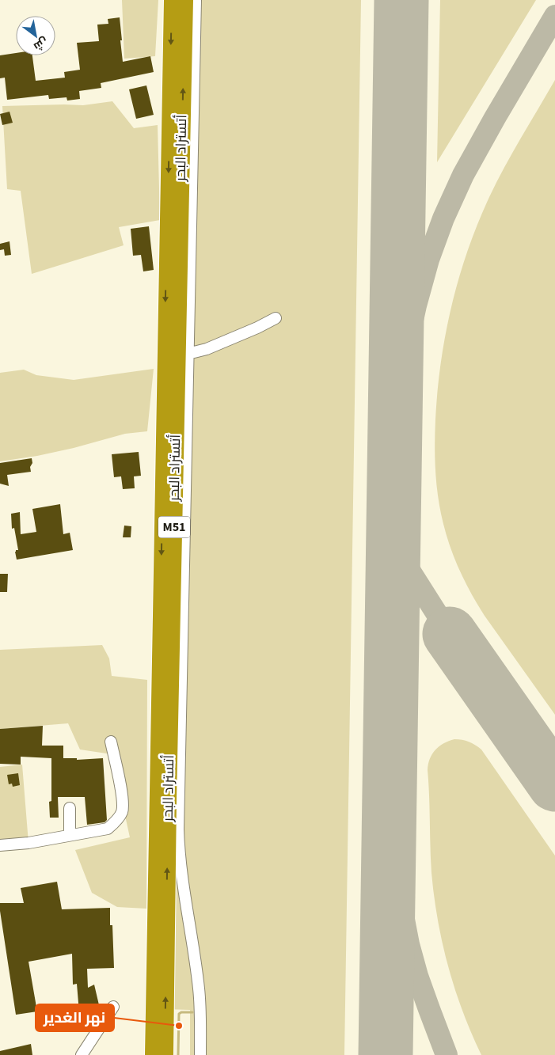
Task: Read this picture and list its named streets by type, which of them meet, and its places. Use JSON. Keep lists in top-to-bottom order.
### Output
{
  "streets": {
    "highway": ["أتستراد البحر", "M51"]
  },
  "places": ["نهر الغدير"],
  "north": "bottom right"
}
